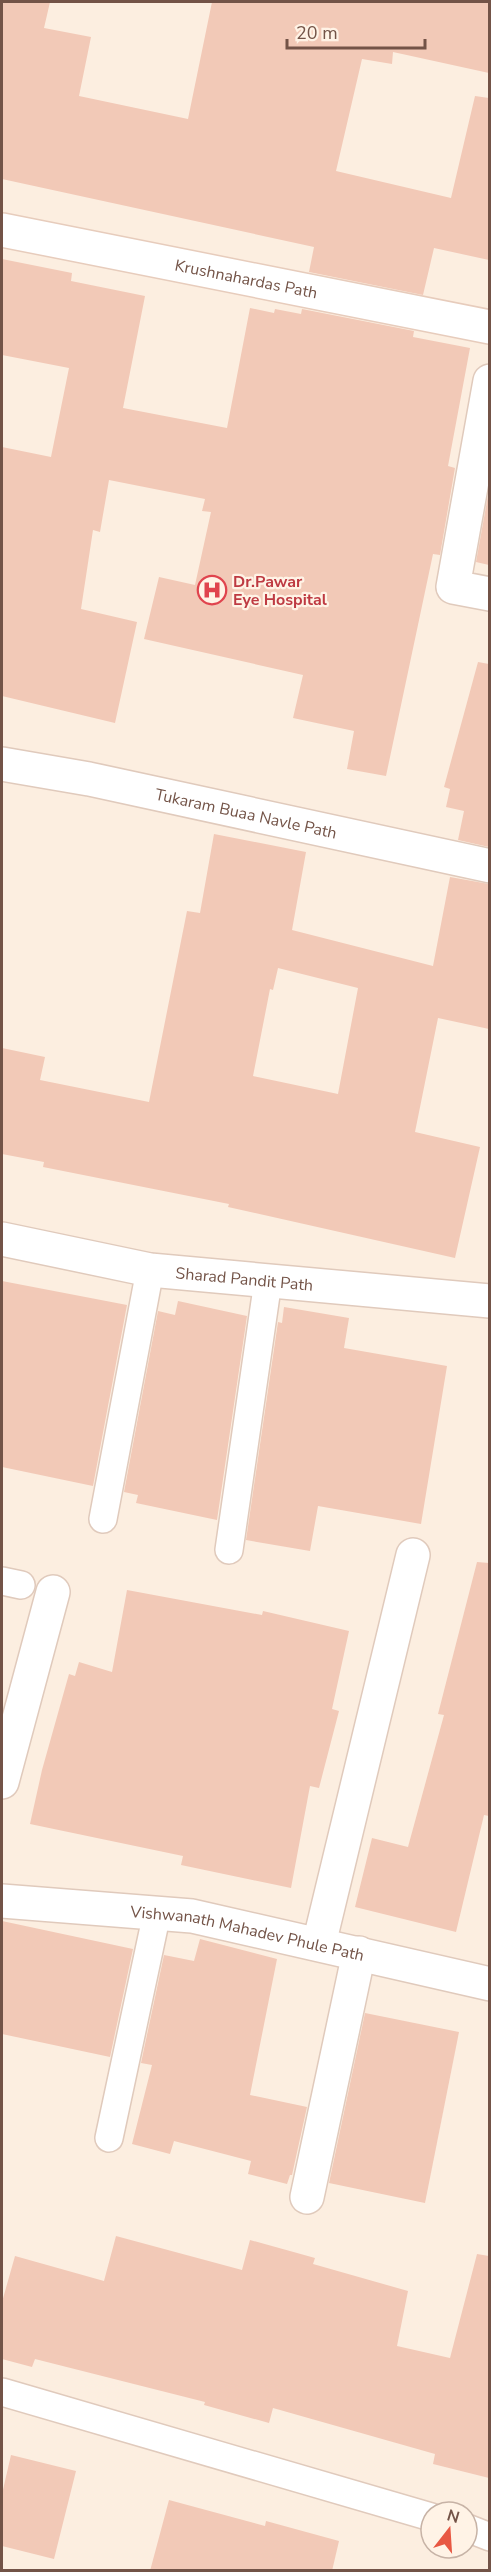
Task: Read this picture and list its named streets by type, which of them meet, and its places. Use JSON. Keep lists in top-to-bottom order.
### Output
{
  "streets": {
    "street": [
      "Krushnahardas Path",
      "Tukaram Buaa Navle Path",
      "Sharad Pandit Path",
      "Vishwanath Mahadev Phule Path"
    ]
  },
  "places": {
    "hospital": ["Dr.Pawar Eye Hospital"]
  },
  "scale_bar": "20 m",
  "north": "top"
}
